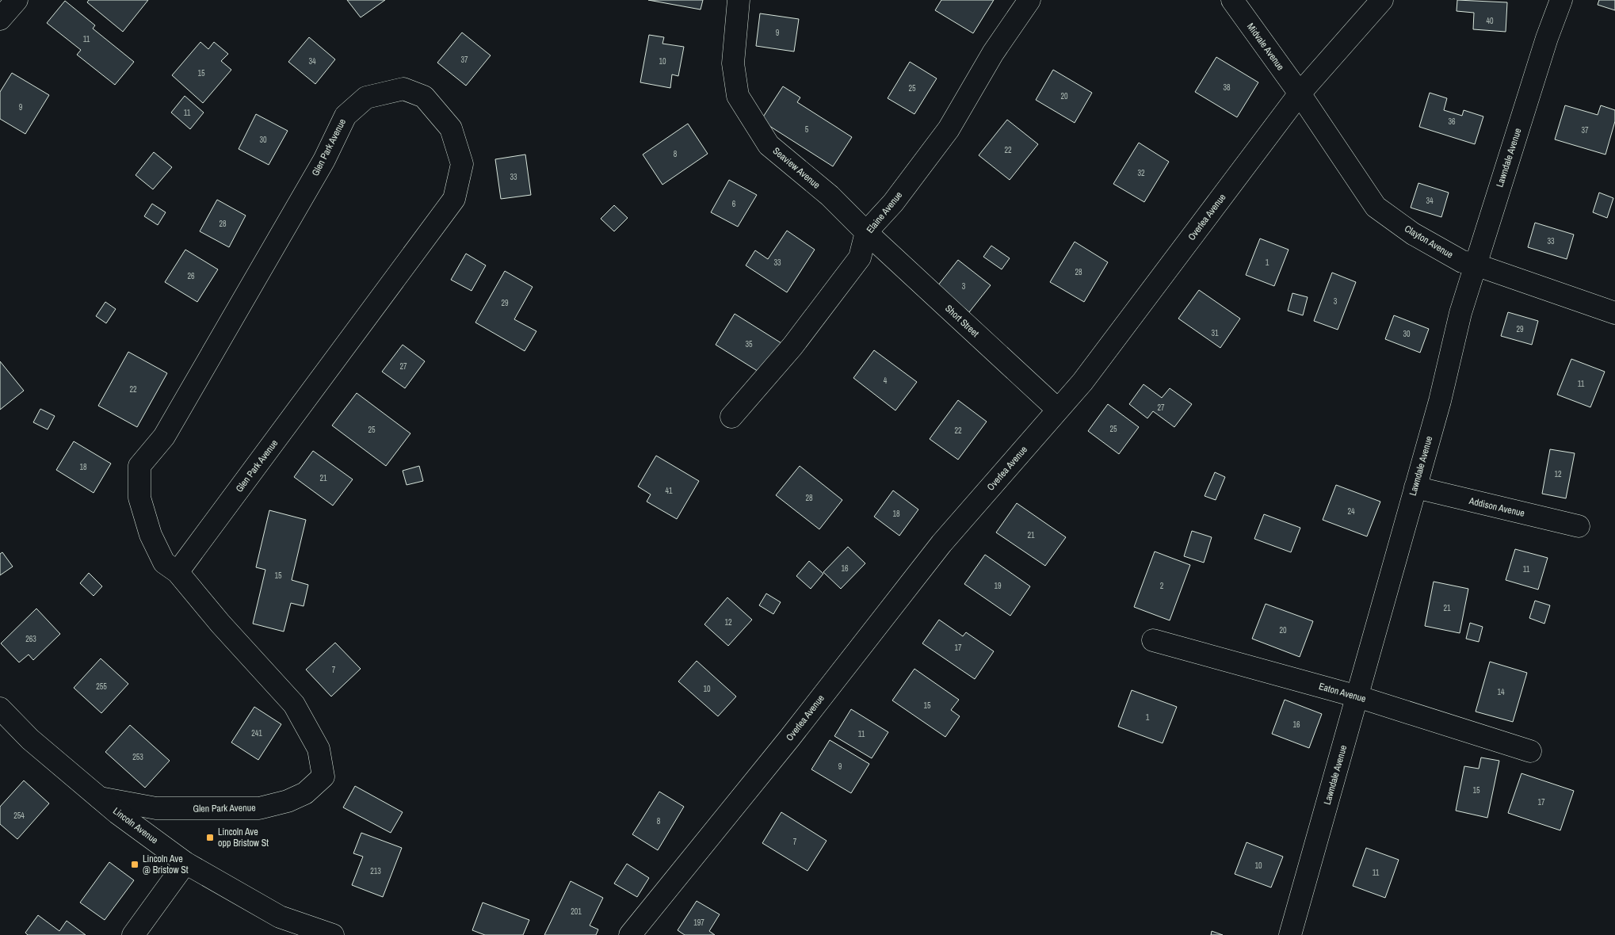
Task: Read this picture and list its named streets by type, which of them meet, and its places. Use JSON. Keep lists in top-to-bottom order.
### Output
{
  "streets": {
    "street": [
      "Midvale Avenue",
      "Glen Park Avenue",
      "Lawndale Avenue",
      "Seaview Avenue",
      "Elaine Avenue",
      "Overlea Avenue",
      "Clayton Avenue",
      "Short Street",
      "Addison Avenue",
      "Eaton Avenue",
      "Lincoln Avenue"
    ]
  },
  "crossings": [
    ["Midvale Avenue", "Overlea Avenue"],
    ["Midvale Avenue", "Clayton Avenue"],
    ["Glen Park Avenue", "Lincoln Avenue"],
    ["Lawndale Avenue", "Clayton Avenue"],
    ["Lawndale Avenue", "Addison Avenue"],
    ["Lawndale Avenue", "Eaton Avenue"],
    ["Seaview Avenue", "Elaine Avenue"],
    ["Seaview Avenue", "Short Street"],
    ["Elaine Avenue", "Short Street"],
    ["Overlea Avenue", "Clayton Avenue"],
    ["Overlea Avenue", "Short Street"]
  ],
  "places": {
    "transit": ["Lincoln Ave opp Bristow St", "Lincoln Ave @ Bristow St"]
  },
  "house_numbers": [
    "40",
    "9",
    "11",
    "37",
    "34",
    "10",
    "15",
    "38",
    "25",
    "20",
    "9",
    "11",
    "36",
    "5",
    "37",
    "30",
    "22",
    "8",
    "32",
    "33",
    "34",
    "6",
    "28",
    "33",
    "33",
    "1",
    "28",
    "26",
    "3",
    "3",
    "29",
    "29",
    "31",
    "30",
    "35",
    "27",
    "4",
    "11",
    "22",
    "27",
    "25",
    "25",
    "22",
    "18",
    "12",
    "21",
    "41",
    "28",
    "24",
    "18",
    "21",
    "16",
    "11",
    "15",
    "19",
    "2",
    "21",
    "12",
    "20",
    "263",
    "17",
    "7",
    "255",
    "10",
    "14",
    "15",
    "1",
    "16",
    "241",
    "11",
    "253",
    "9",
    "15",
    "17",
    "254",
    "8",
    "7",
    "10",
    "213",
    "11",
    "201",
    "197"
  ]
}
